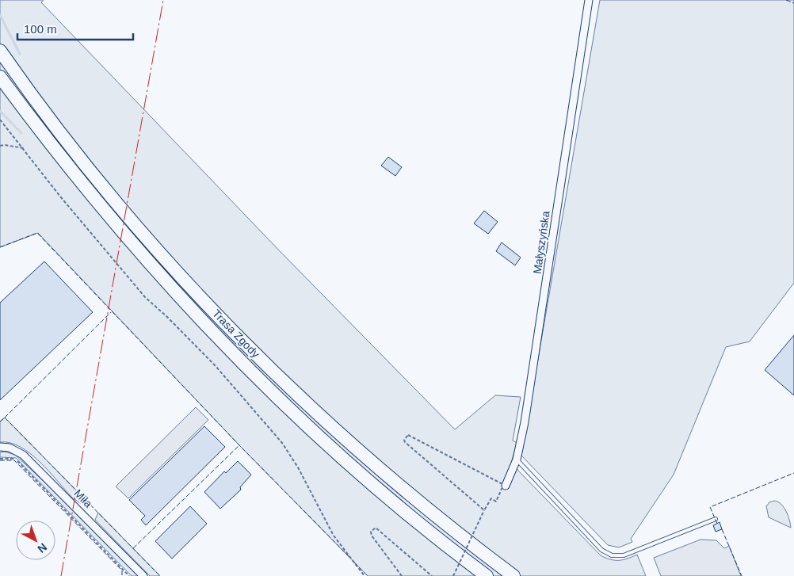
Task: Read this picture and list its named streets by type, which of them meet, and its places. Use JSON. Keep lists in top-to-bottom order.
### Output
{
  "streets": {
    "highway": ["Trasa Zgody"],
    "street": ["Małyszyńska", "Miła"]
  },
  "scale_bar": "100 m",
  "north": "bottom right"
}
